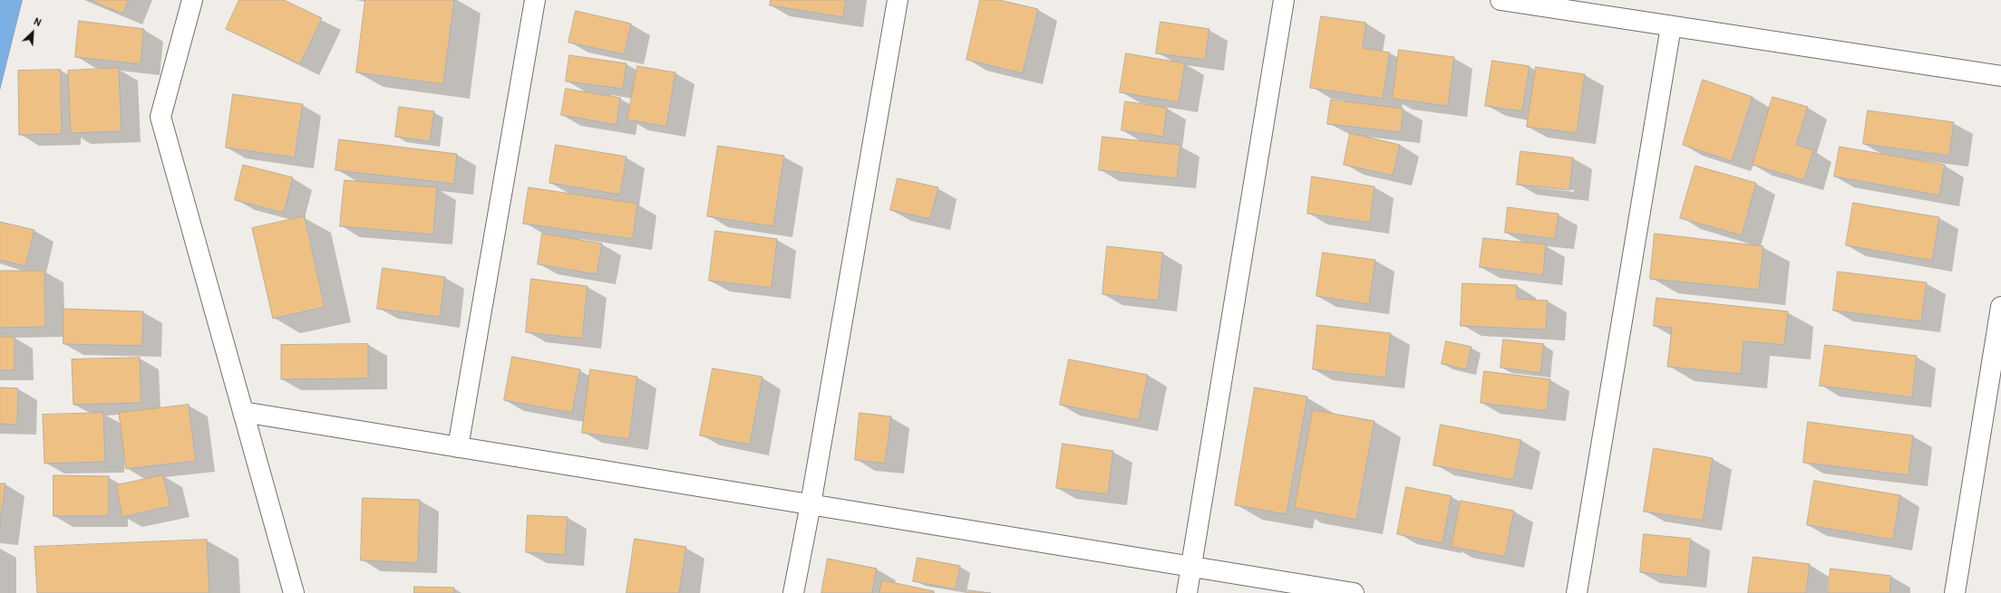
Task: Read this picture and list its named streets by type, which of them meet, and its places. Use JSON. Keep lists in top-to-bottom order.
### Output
{
  "north": "top right"
}
